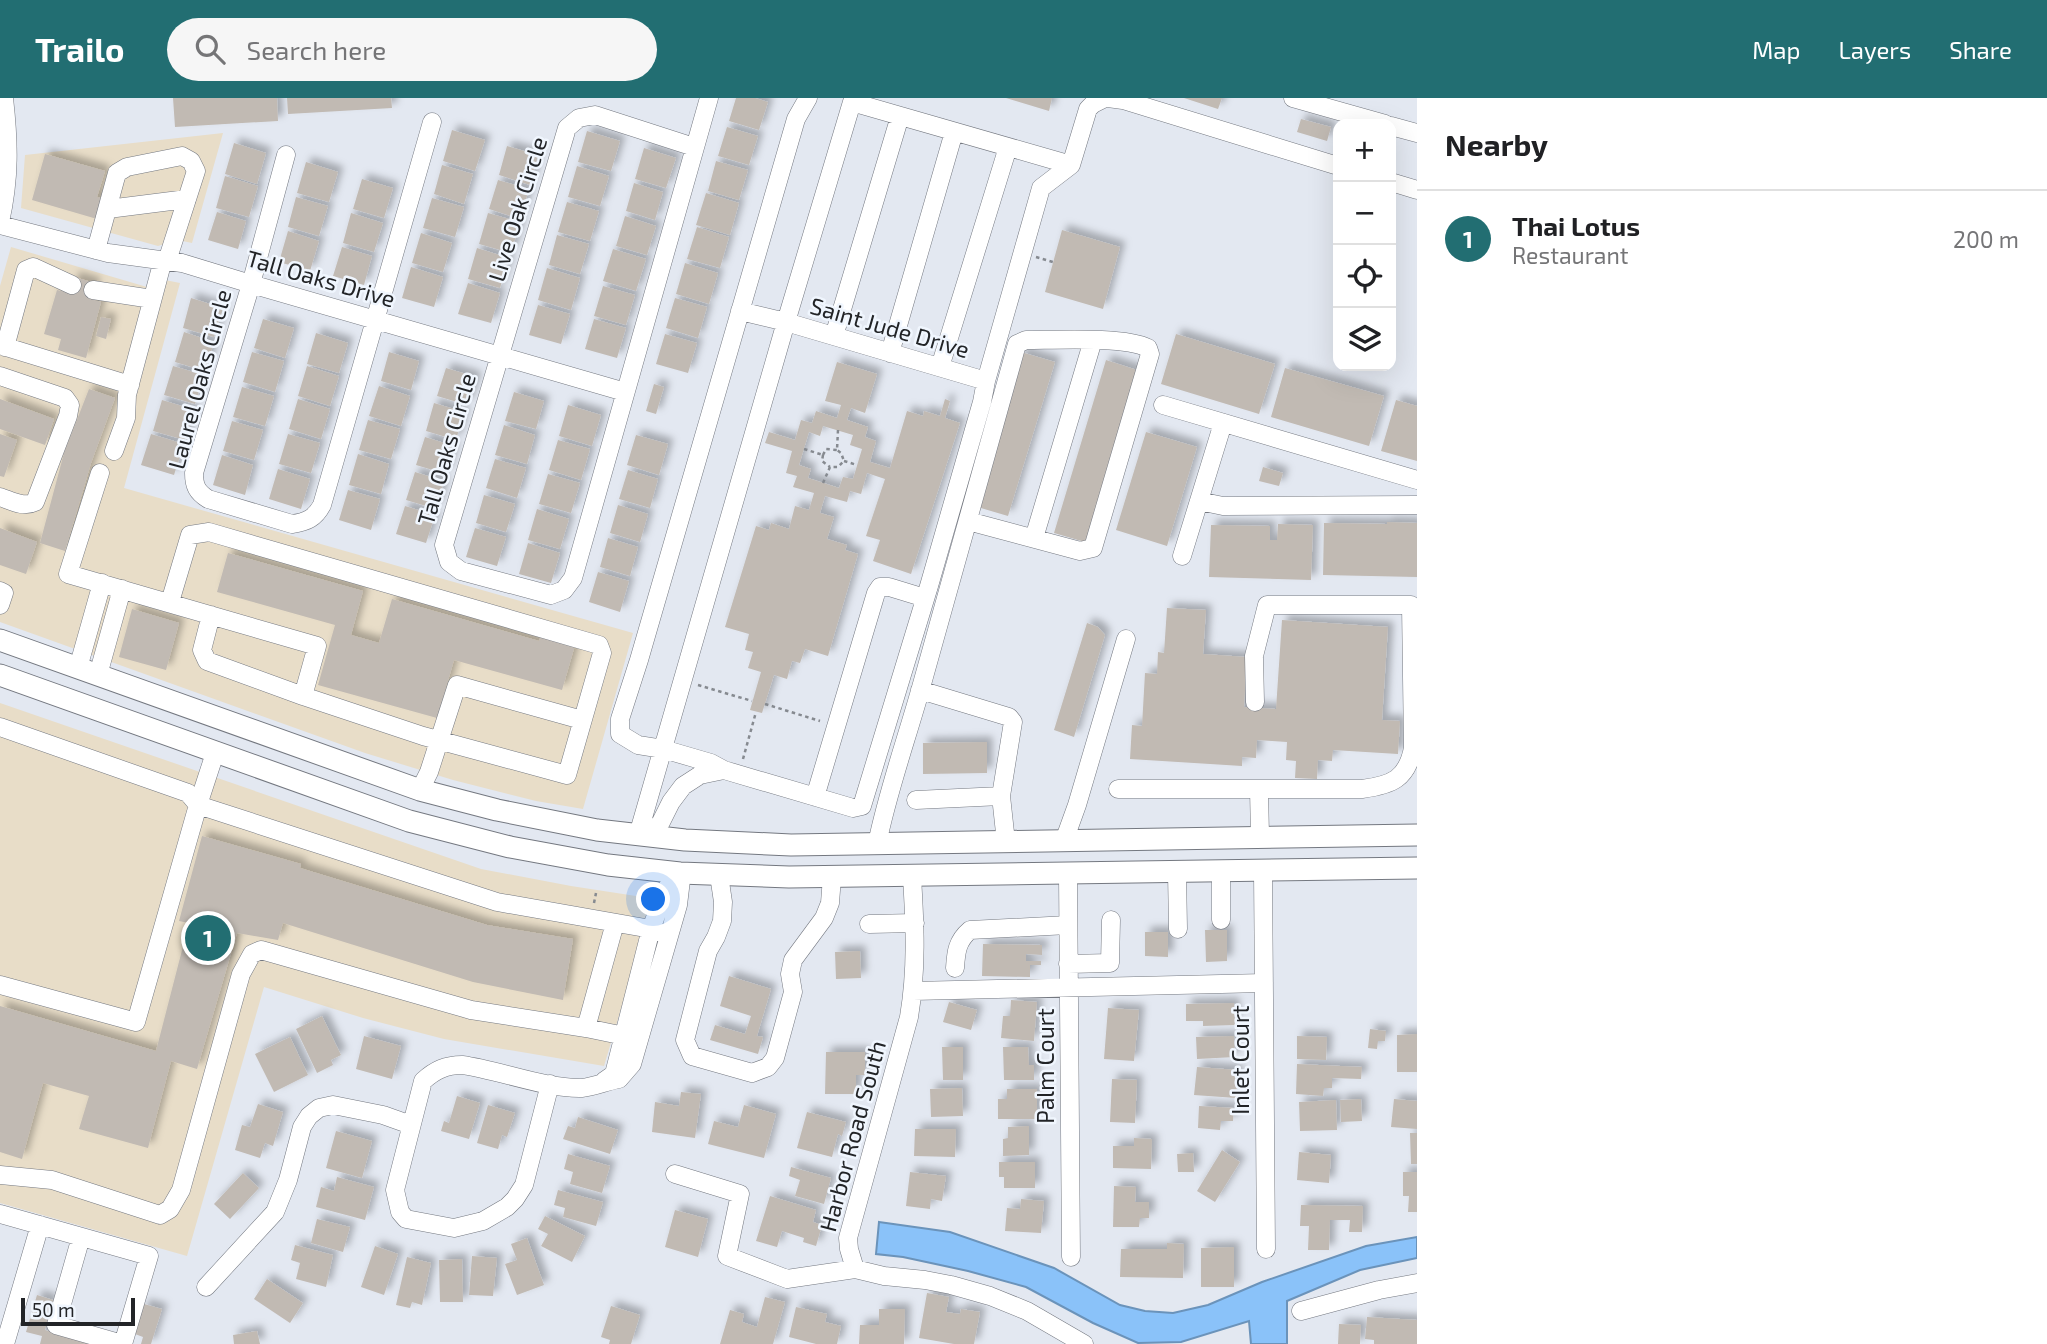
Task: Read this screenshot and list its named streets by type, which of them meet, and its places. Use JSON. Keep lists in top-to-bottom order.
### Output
{
  "streets": {
    "street": [
      "Live Oak Circle",
      "Tall Oaks Drive",
      "Saint Jude Drive",
      "Laurel Oaks Circle",
      "Tall Oaks Circle",
      "Inlet Court",
      "Palm Court",
      "Harbor Road South"
    ]
  },
  "crossings": [
    ["Live Oak Circle", "Tall Oaks Drive"],
    ["Live Oak Circle", "Tall Oaks Circle"],
    ["Tall Oaks Drive", "Laurel Oaks Circle"],
    ["Tall Oaks Drive", "Tall Oaks Circle"]
  ],
  "scale_bar": "50 m",
  "page": {
    "header": "Trailo",
    "search": "Search here",
    "nav": ["Map", "Layers", "Share"],
    "heading": "Nearby",
    "map_buttons": ["+", "−"],
    "list": [
      {
        "mark": "1",
        "name": "Thai Lotus",
        "note": "Restaurant",
        "value": "200 m"
      }
    ],
    "pins": "1",
    "scale": "50 m"
  }
}
